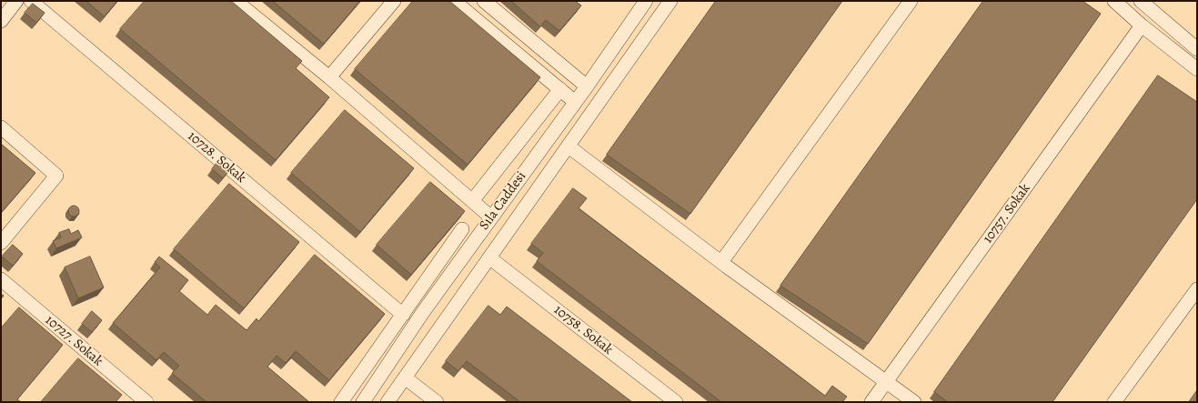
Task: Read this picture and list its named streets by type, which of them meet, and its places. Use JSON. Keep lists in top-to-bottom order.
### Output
{
  "streets": {
    "street": [
      "10728. Sokak",
      "Sıla Caddesi",
      "10757. Sokak",
      "10758. Sokak",
      "10727. Sokak"
    ]
  },
  "crossings": [
    ["Sıla Caddesi", "10758. Sokak"]
  ]
}
